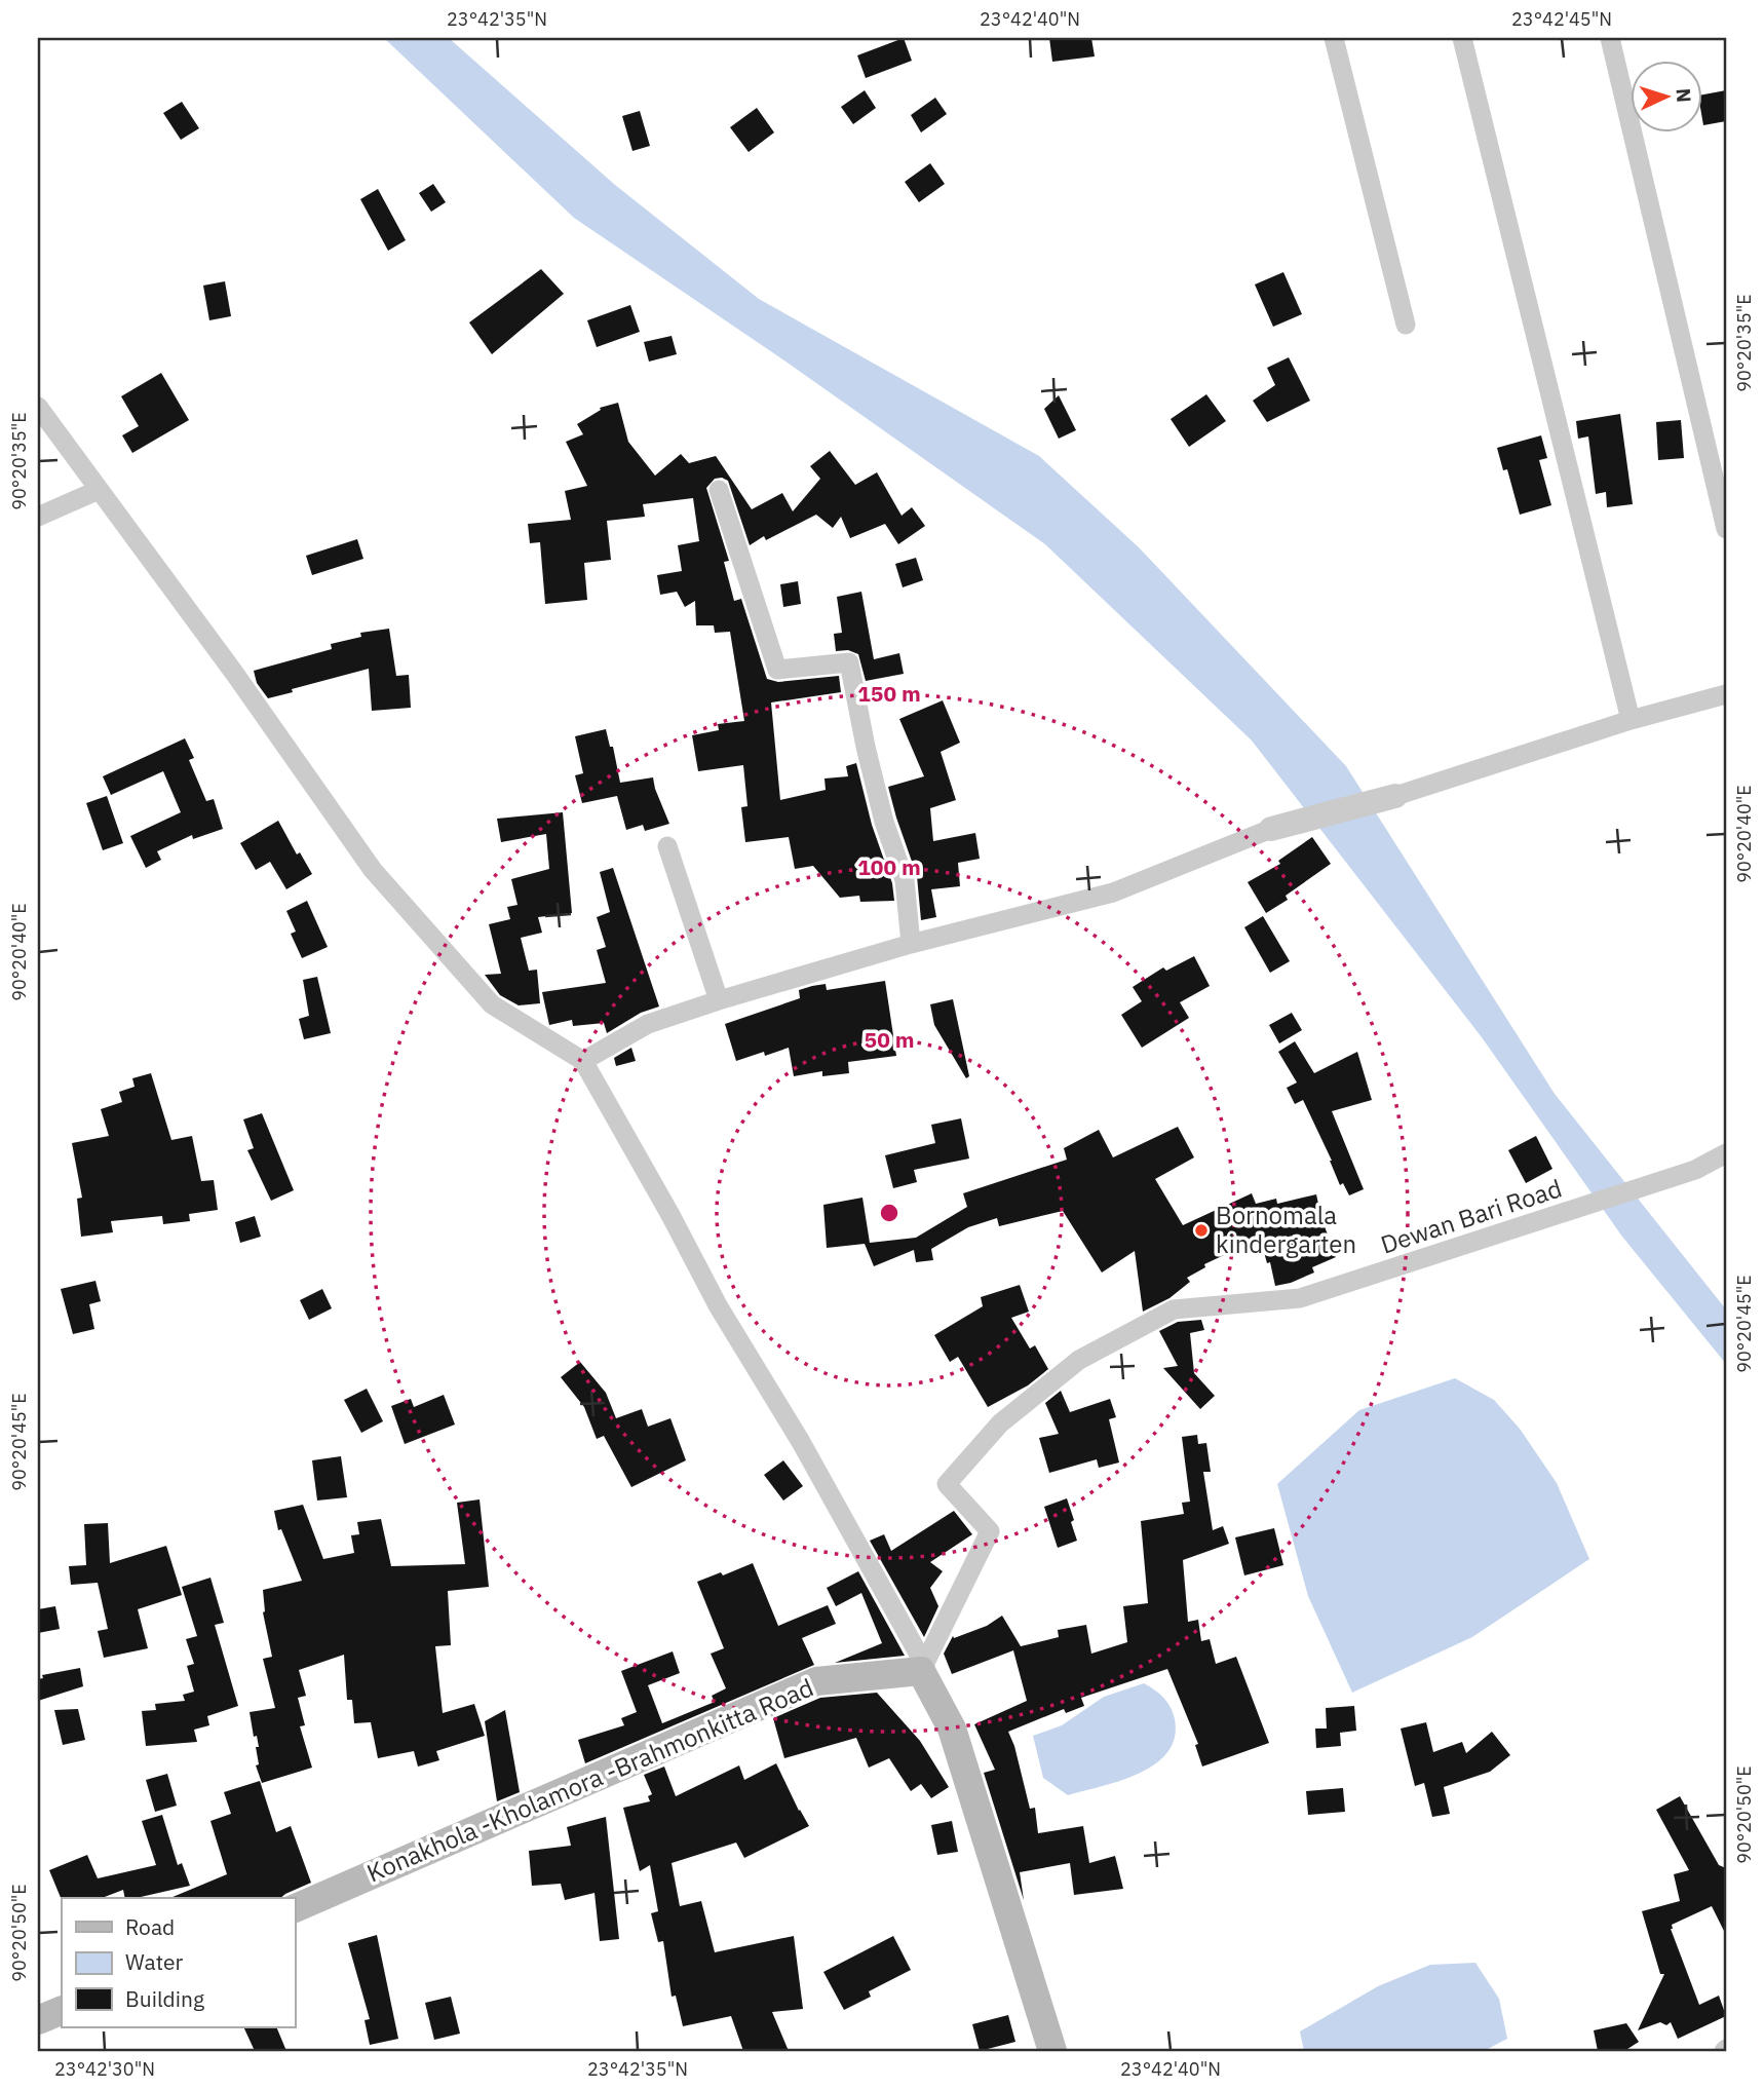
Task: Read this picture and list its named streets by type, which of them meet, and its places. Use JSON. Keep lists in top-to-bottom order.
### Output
{
  "streets": {
    "main road": ["Konakhola -Kholamora -Brahmonkitta Road"],
    "street": ["Dewan Bari Road"]
  },
  "crossings": [
    ["Dewan Bari Road", "Konakhola -Kholamora -Brahmonkitta Road"]
  ],
  "places": ["Bornomala kindergarten"],
  "legend": ["Road", "Water", "Building"],
  "north": "right",
  "coordinates": [
    "23°42'35\"N",
    "23°42'40\"N",
    "23°42'45\"N",
    "90°20'35\"E",
    "90°20'40\"E",
    "90°20'45\"E",
    "90°20'50\"E",
    "23°42'30\"N"
  ],
  "rings": ["150 m", "100 m", "50 m"]
}
